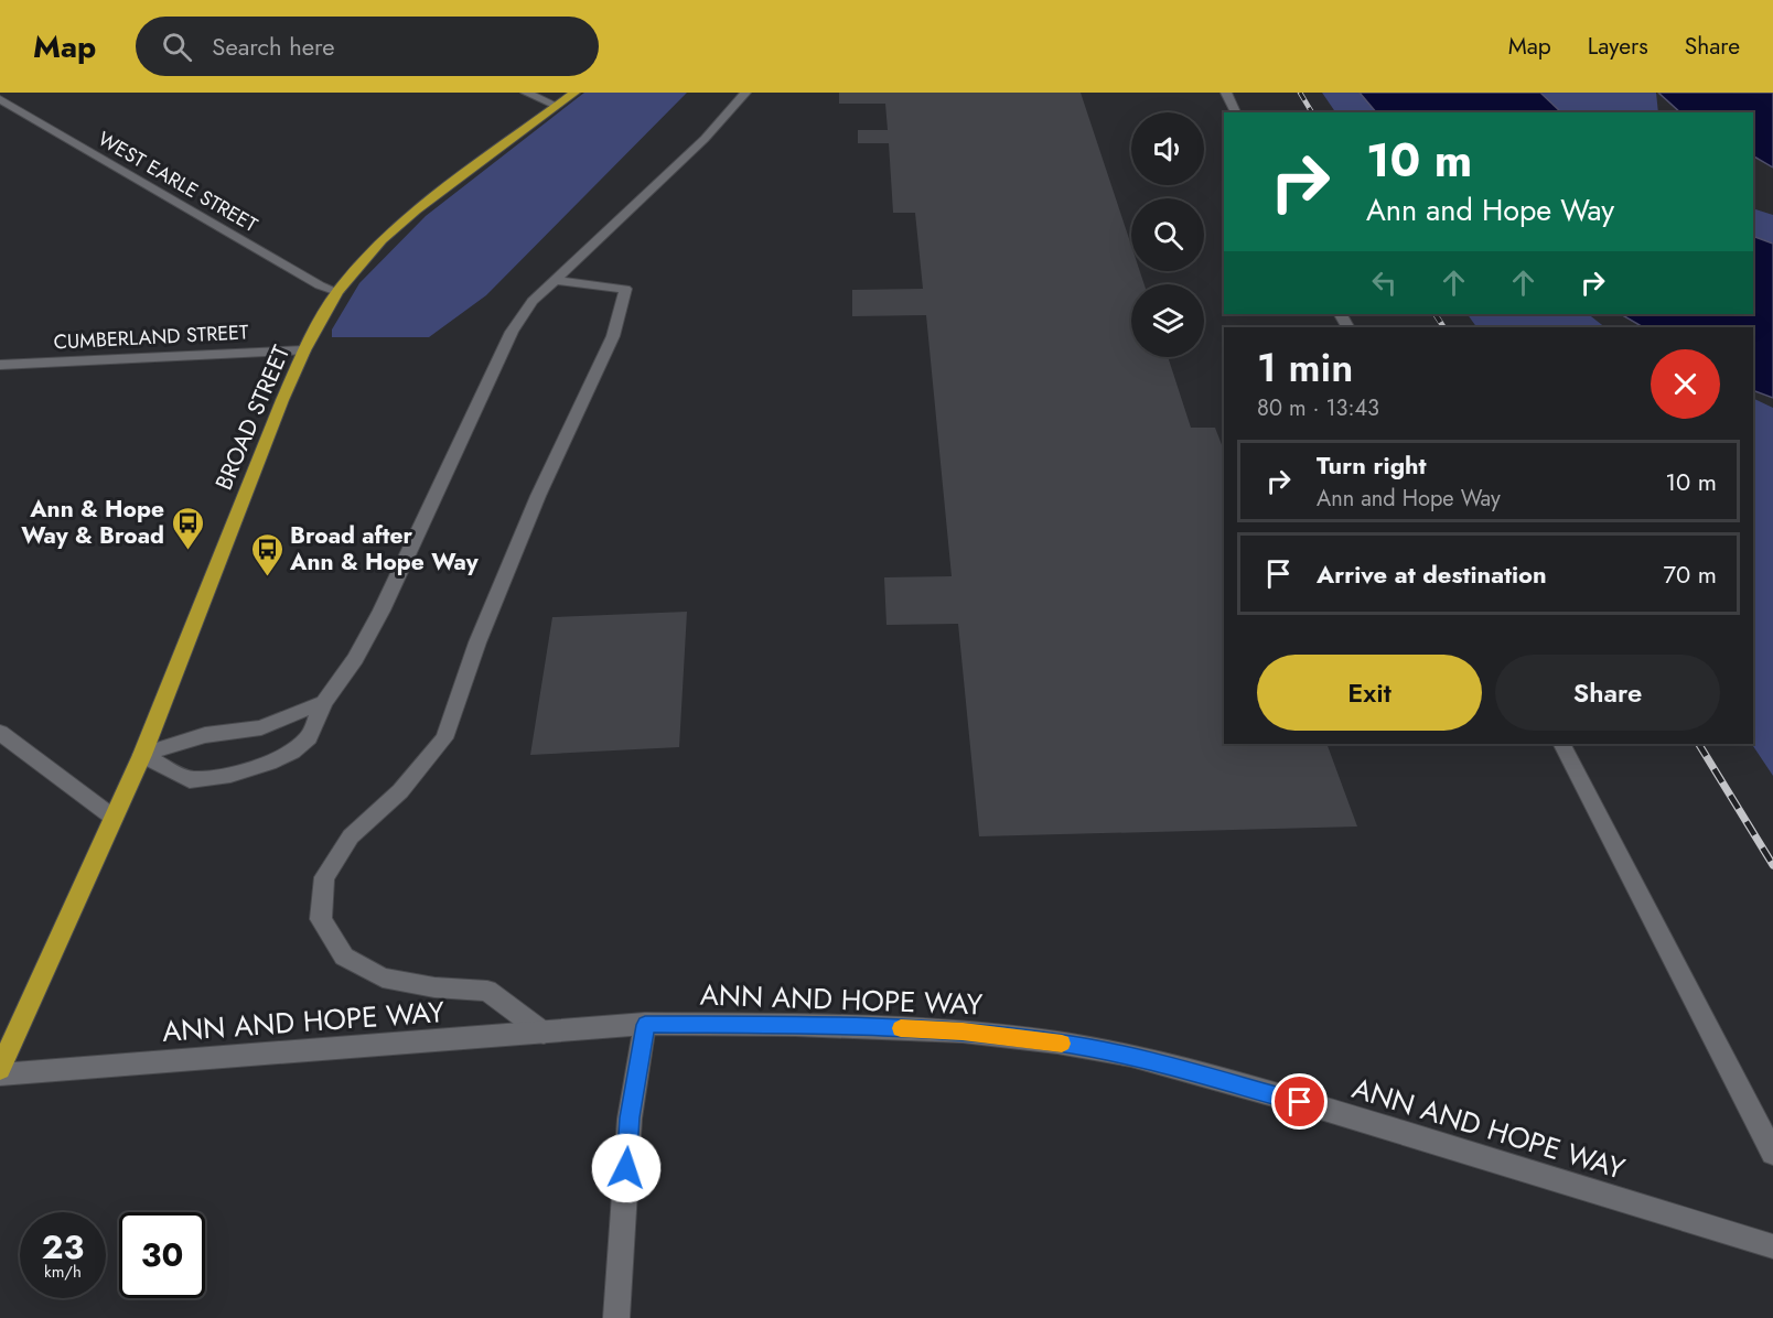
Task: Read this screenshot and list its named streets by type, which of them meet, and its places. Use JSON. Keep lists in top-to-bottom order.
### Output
{
  "streets": {
    "main road": ["BROAD STREET"],
    "street": ["WEST EARLE STREET", "CUMBERLAND STREET", "ANN AND HOPE WAY"]
  },
  "crossings": [
    ["WEST EARLE STREET", "BROAD STREET"],
    ["CUMBERLAND STREET", "BROAD STREET"]
  ],
  "places": {
    "bus stop": ["Ann & Hope Way & Broad", "Broad after Ann & Hope Way"]
  },
  "page": {
    "header": "Map",
    "search": "Search here",
    "nav": ["Map", "Layers", "Share"],
    "turn": ["10 m", "Ann and Hope Way"],
    "heading": ["1 min", "80 m · 13:43"],
    "list": [
      {
        "name": "Turn right",
        "note": "Ann and Hope Way",
        "value": "10 m"
      },
      {
        "name": "Arrive at destination",
        "value": "70 m"
      }
    ],
    "buttons": ["Exit", "Share"],
    "speed": "23 km/h",
    "limit": "30"
  }
}
